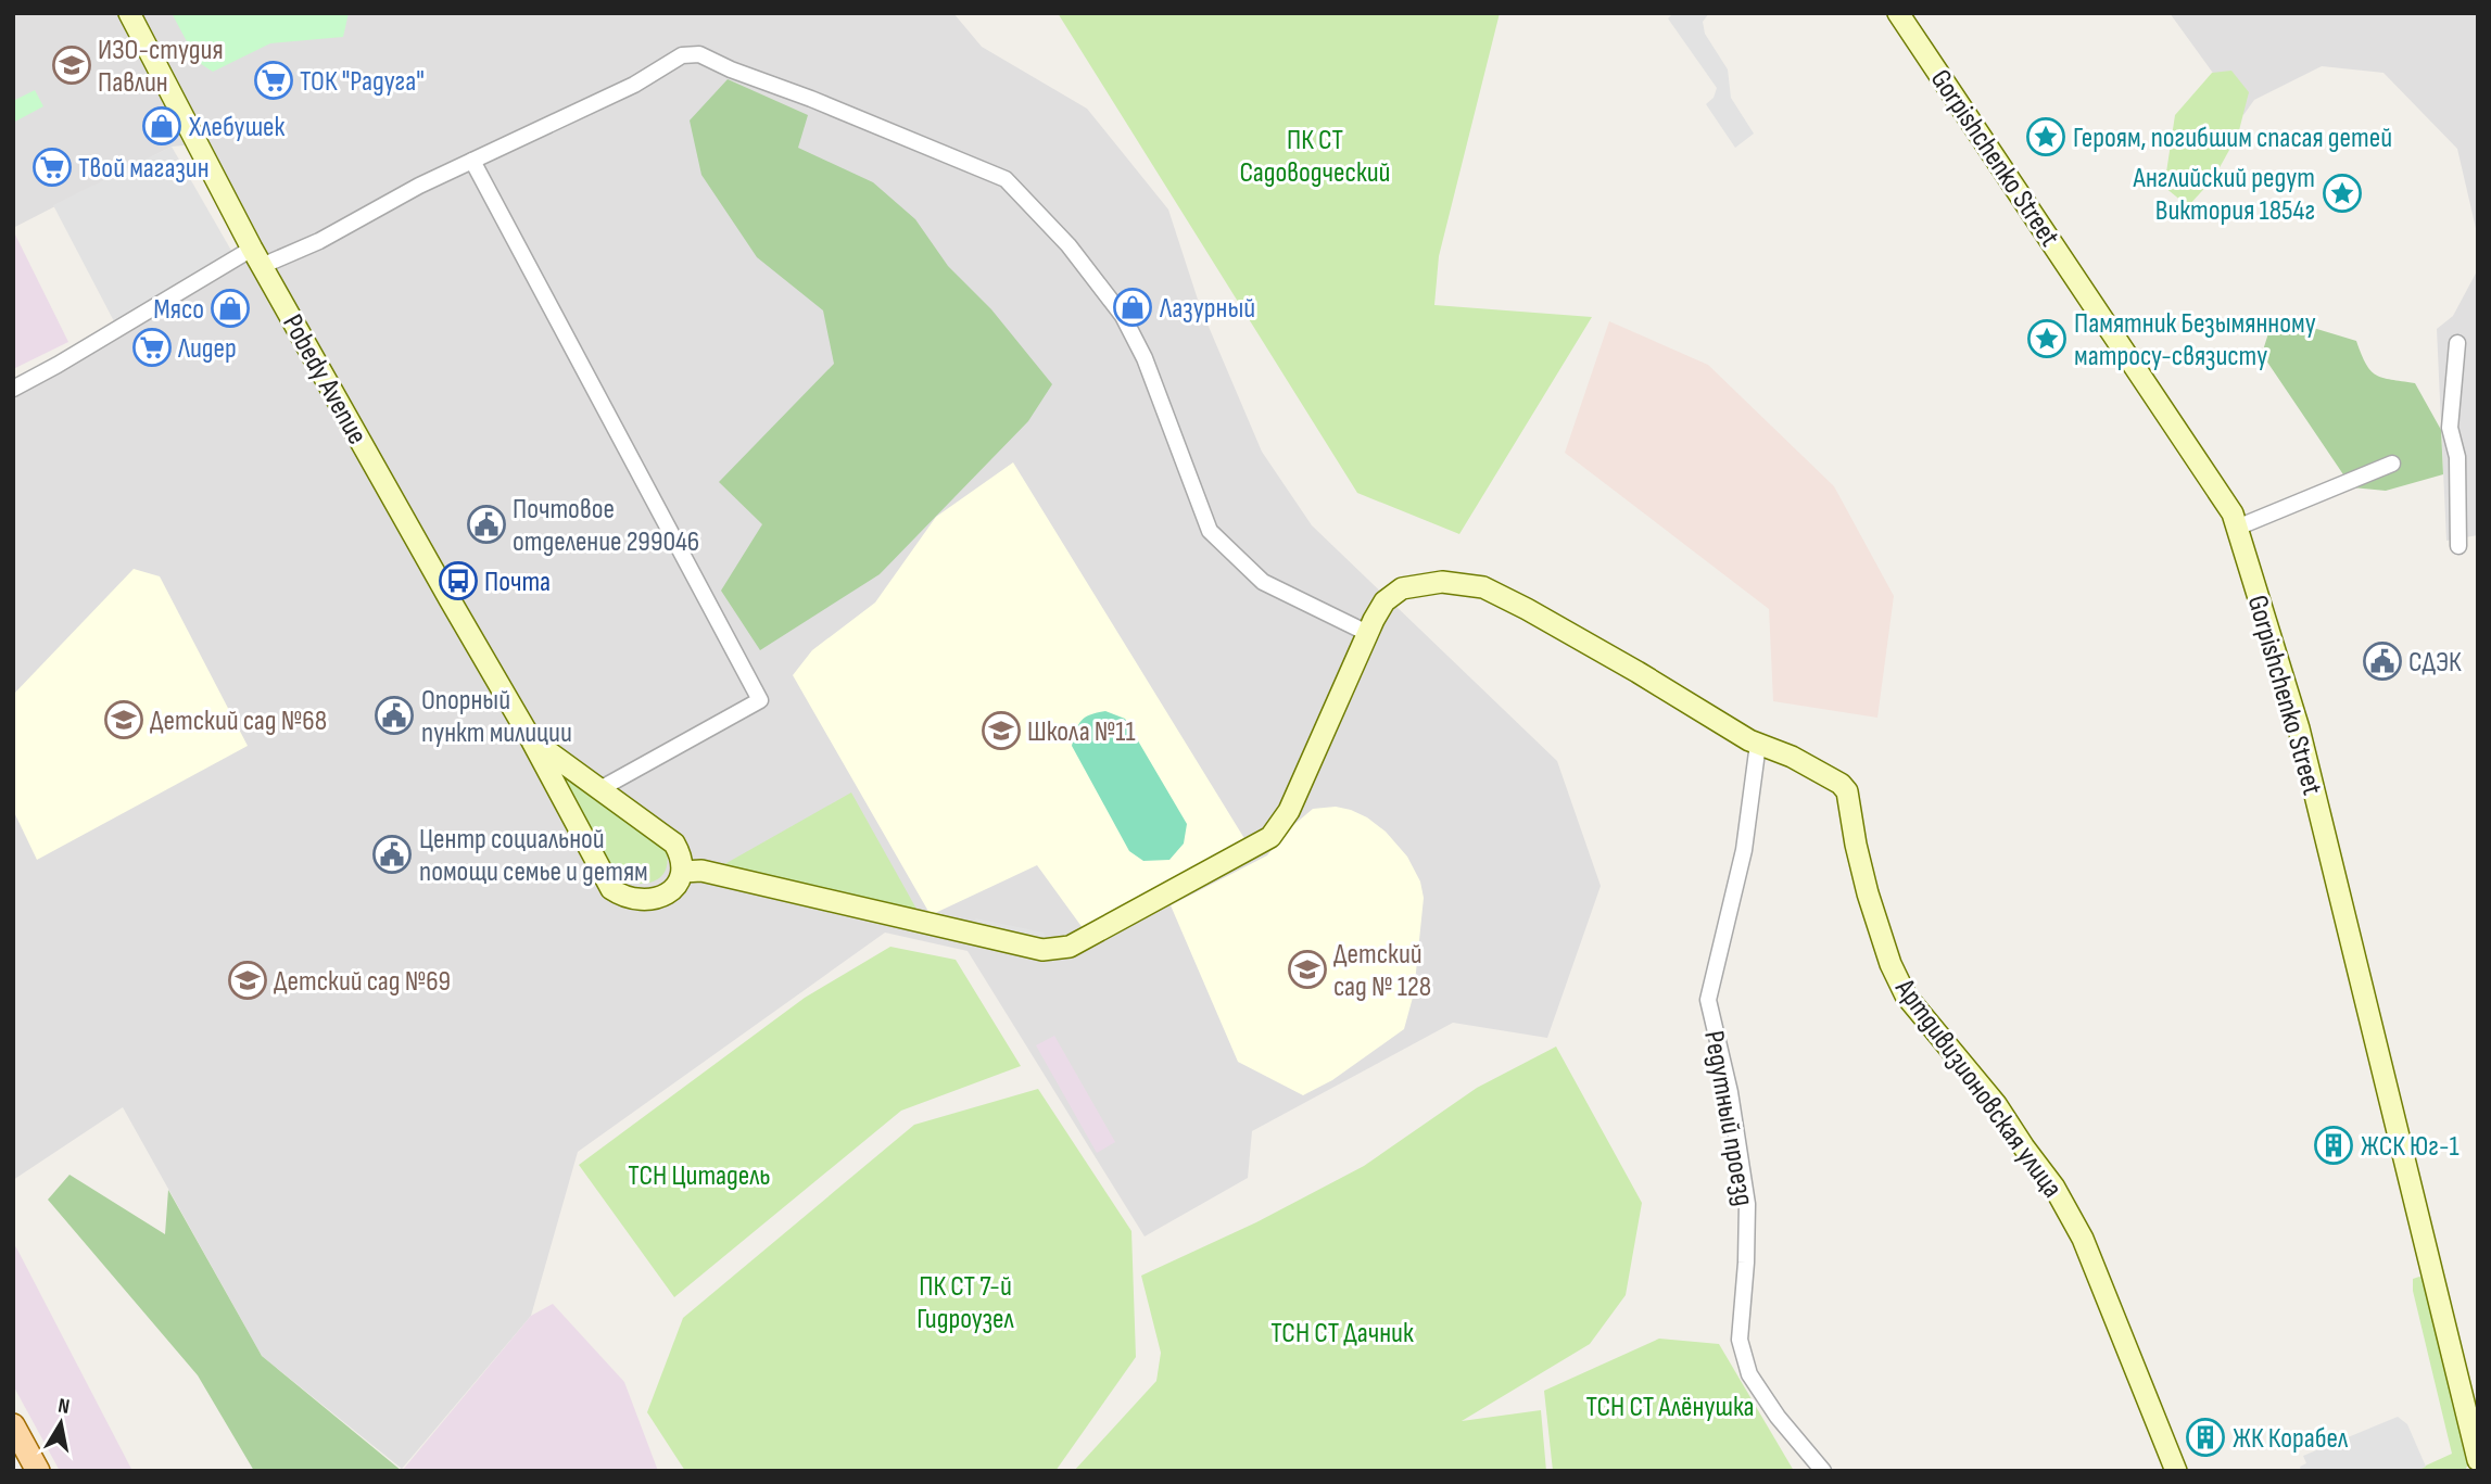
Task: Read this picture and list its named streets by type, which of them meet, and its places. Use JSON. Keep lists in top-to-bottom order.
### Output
{
  "streets": {
    "street": [
      "Gorpishchenko Street",
      "Pobedy Avenue",
      "Артдивизионовская улица",
      "Редутный проезд"
    ]
  },
  "crossings": [
    ["Pobedy Avenue", "Артдивизионовская улица"],
    ["Артдивизионовская улица", "Редутный проезд"]
  ],
  "parks": [
    "ПК СТ Садоводческий",
    "ТСН Цитадель",
    "ПК СТ 7-й Гидроузел",
    "ТСН СТ Дачник",
    "ТСН СТ Алёнушка"
  ],
  "places": {
    "school or university": [
      "ИЗО-студия Павлин",
      "Детский сад №68",
      "Школа №11",
      "Детский сад № 128",
      "Детский сад №69"
    ],
    "supermarket": ["ТОК \"Радуга\"", "Твой магазин", "Лидер"],
    "shop": ["Хлебушек", "Лазурный", "Мясо"],
    "place": ["Героям, погибшим спасая детей", "Английский редут Виктория 1854г", "Памятник Безымянному матросу-связисту"],
    "public building": [
      "Почтовое отделение 299046",
      "СДЭК",
      "Опорный пункт милиции",
      "Центр социальной помощи семье и детям"
    ],
    "bus stop": ["Почта"],
    "building": ["ЖСК Юг-1", "ЖК Корабел"]
  },
  "north": "top"
}
